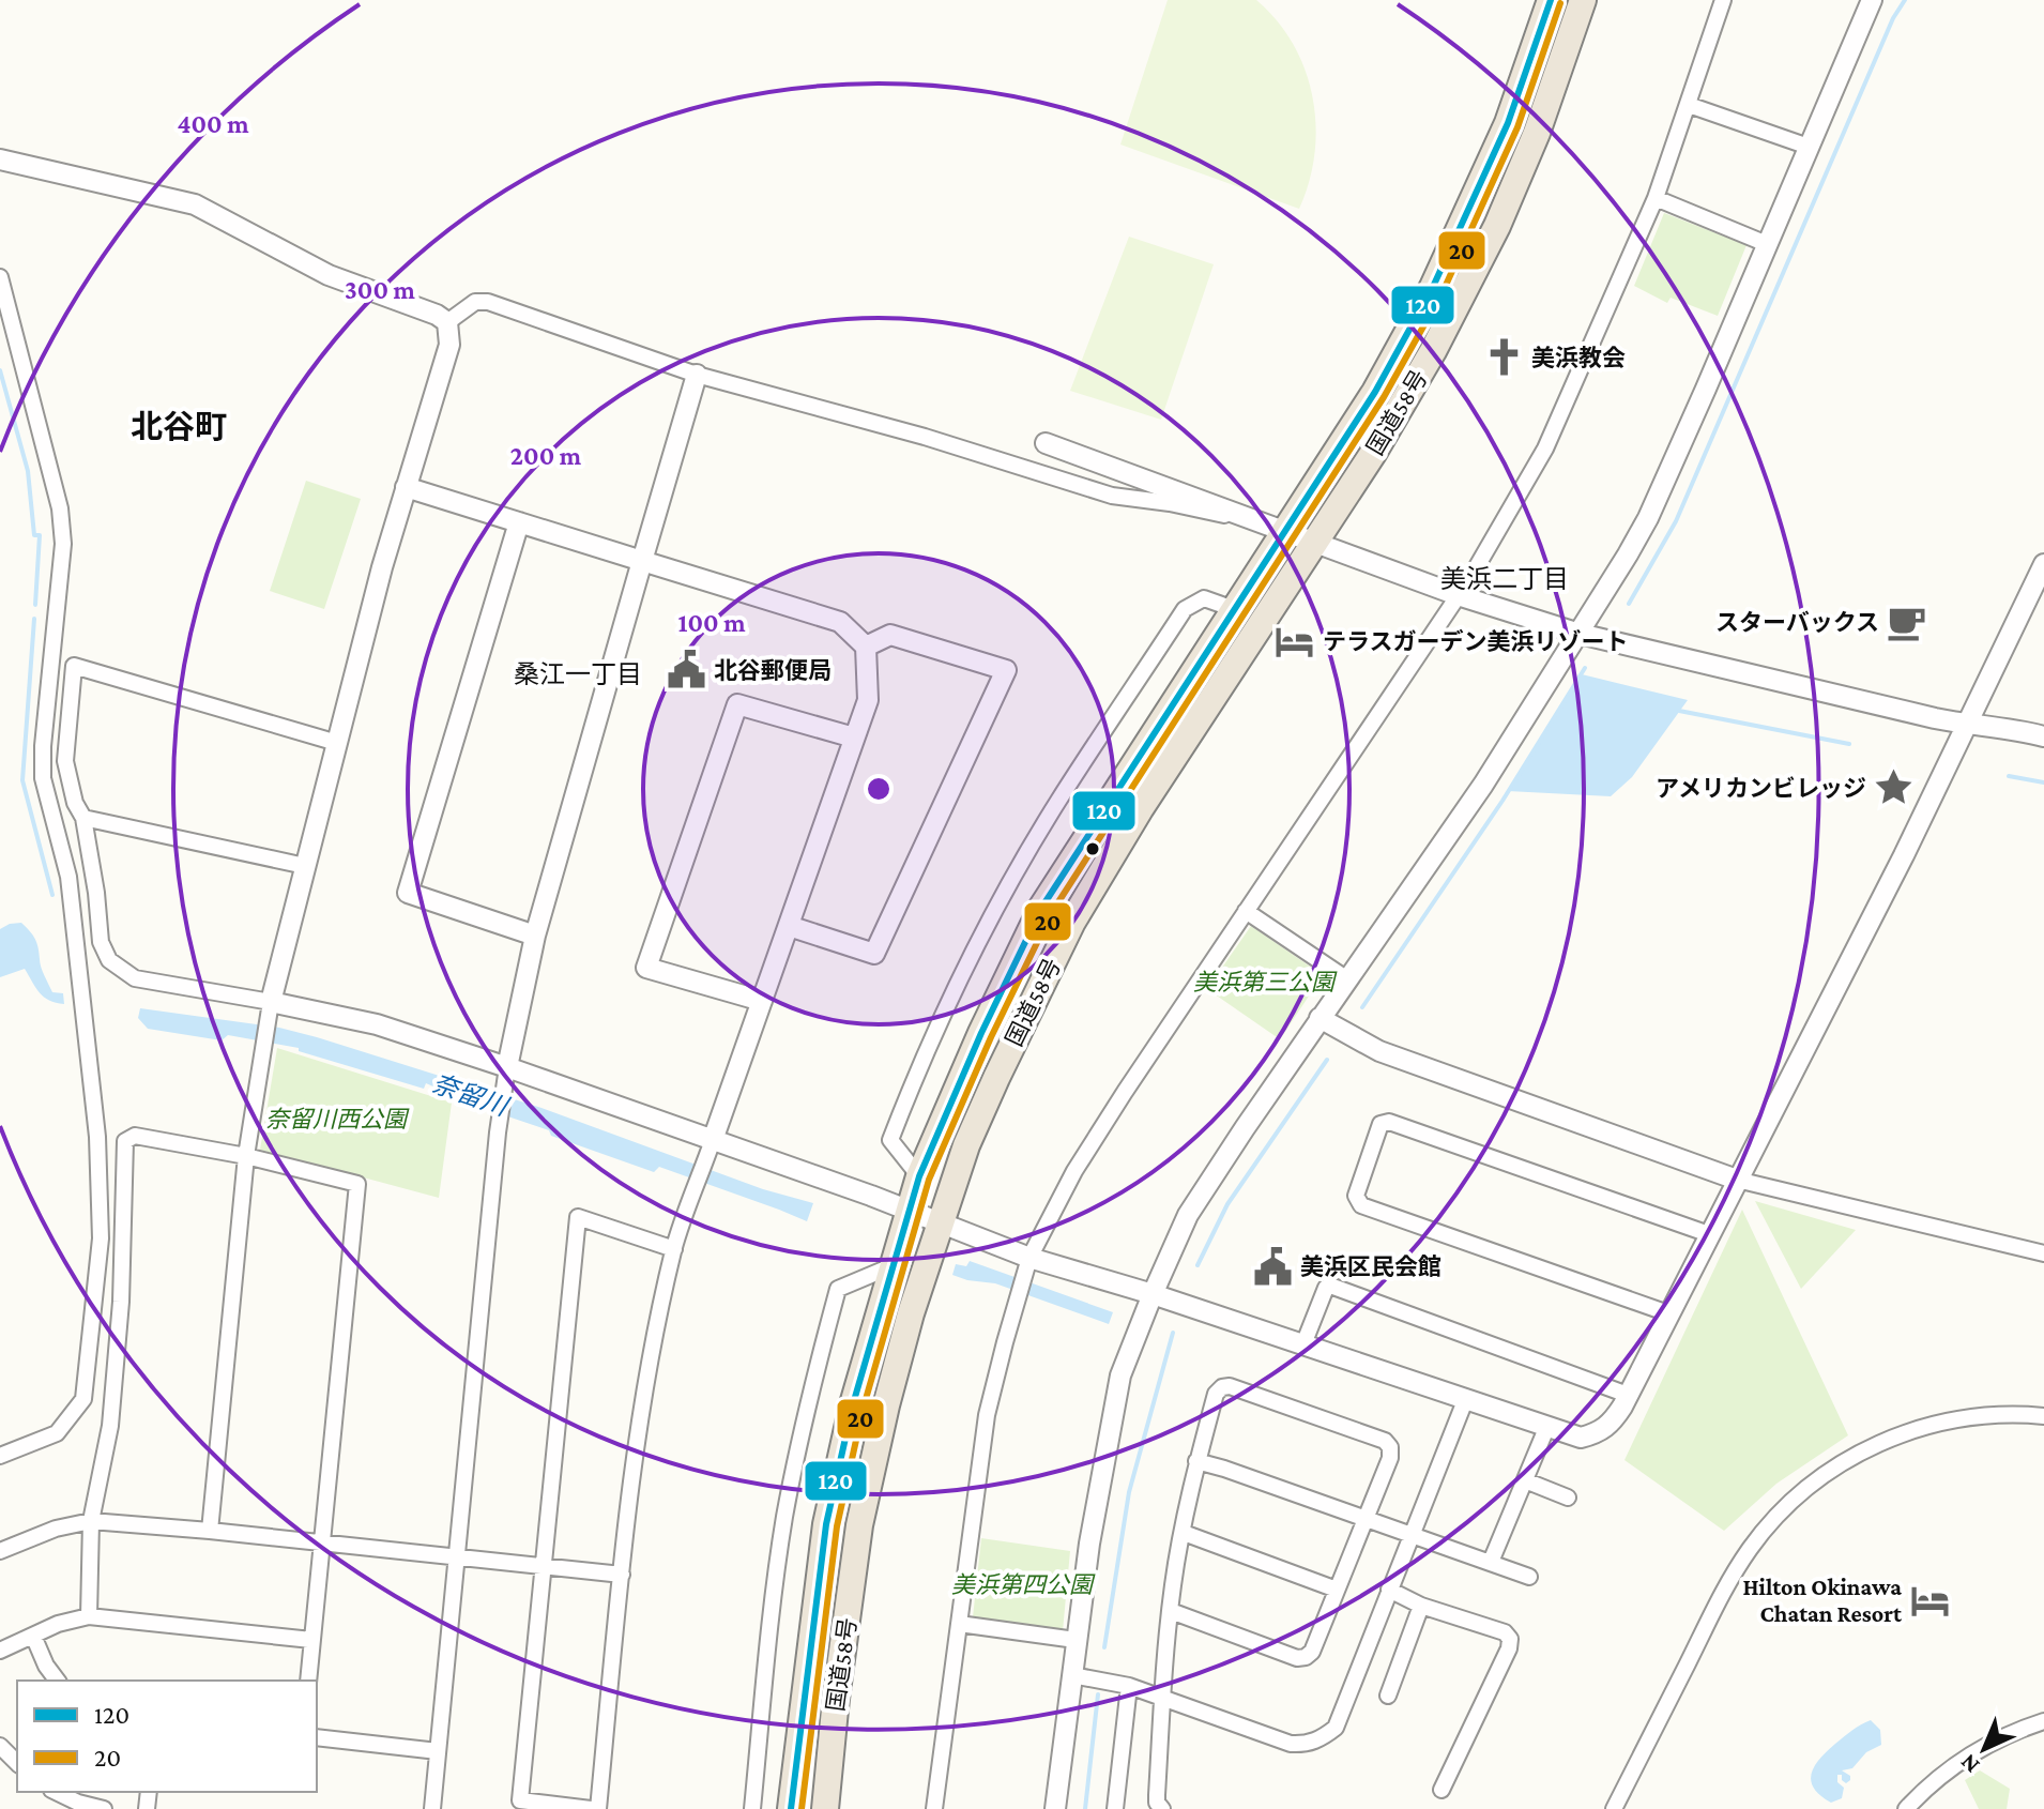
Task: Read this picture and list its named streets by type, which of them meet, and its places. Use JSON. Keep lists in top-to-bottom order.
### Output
{
  "streets": {
    "highway": ["国道58号"]
  },
  "districts": ["北谷町", "美浜二丁目", "桑江一丁目"],
  "water": ["奈留川"],
  "parks": ["美浜第三公園", "奈留川西公園", "美浜第四公園"],
  "places": {
    "church": ["美浜教会"],
    "cafe": ["スターバックス"],
    "hotel": ["テラスガーデン美浜リゾート", "Hilton Okinawa Chatan Resort"],
    "public building": ["北谷郵便局", "美浜区民会館"],
    "place": ["アメリカンビレッジ"]
  },
  "lines": ["transit line 120", "transit line 20"],
  "legend": ["120", "20"],
  "north": "bottom left",
  "rings": [
    "400 m",
    "300 m",
    "200 m",
    "100 m"
  ]
}
